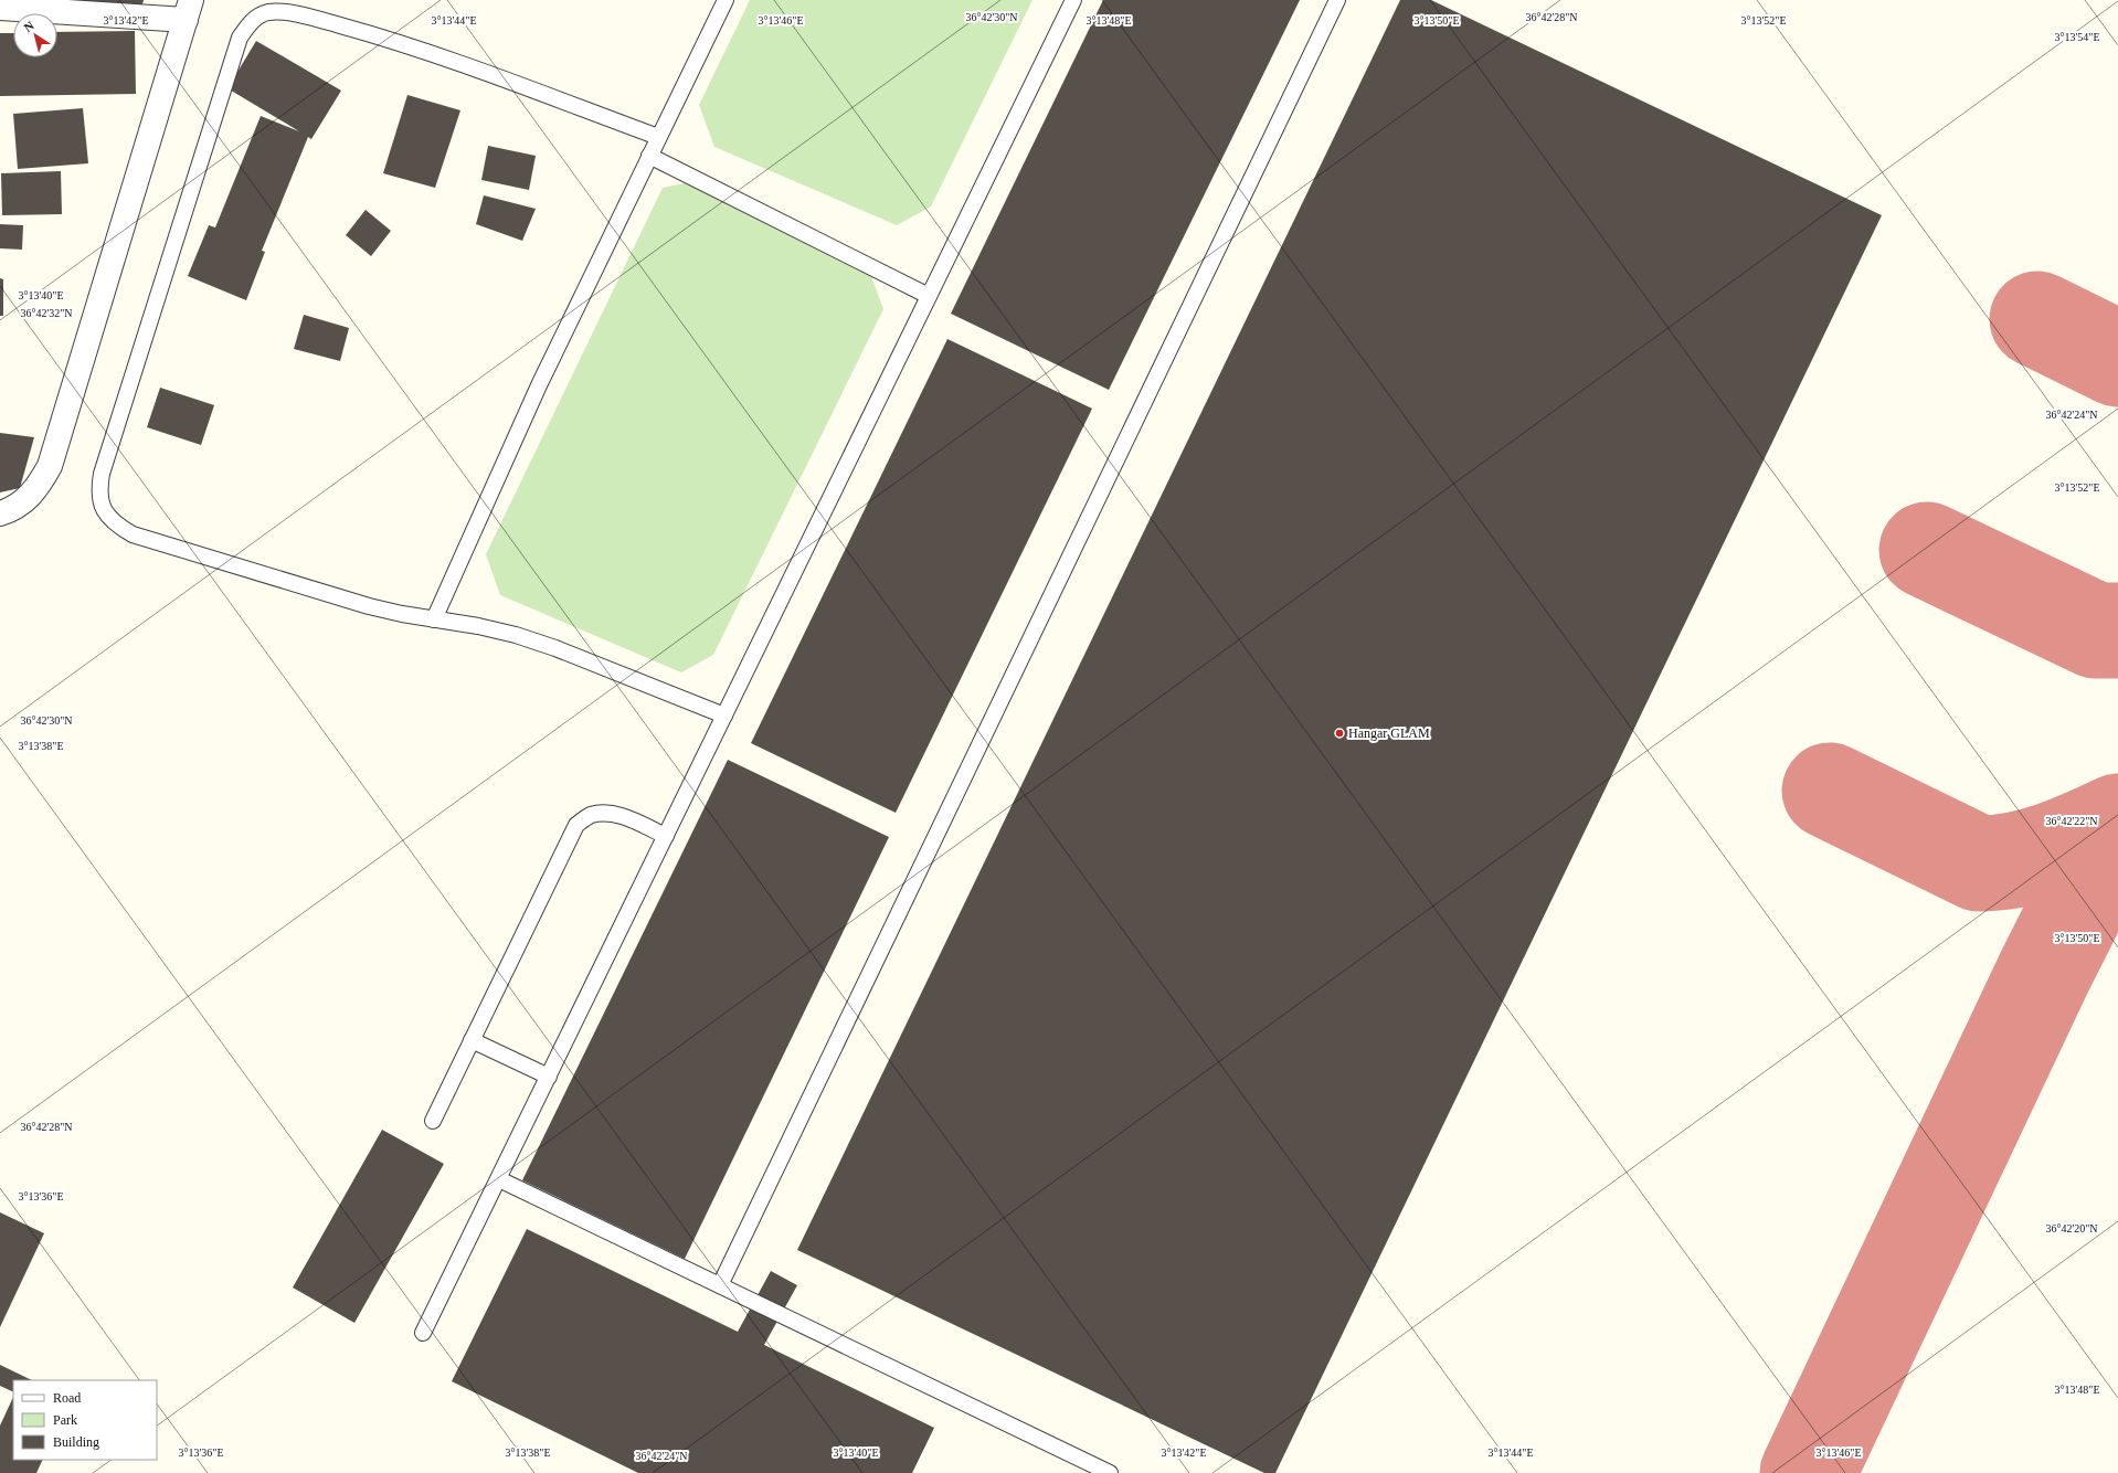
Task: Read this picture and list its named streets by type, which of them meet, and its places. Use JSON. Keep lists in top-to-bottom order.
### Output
{
  "places": ["Hangar GLAM"],
  "legend": ["Road", "Park", "Building"],
  "north": "top left",
  "coordinates": [
    "36°42'30\"N",
    "36°42'28\"N",
    "3°13'42\"E",
    "3°13'44\"E",
    "3°13'46\"E",
    "3°13'48\"E",
    "3°13'50\"E",
    "3°13'52\"E",
    "3°13'54\"E",
    "3°13'40\"E",
    "36°42'32\"N",
    "36°42'24\"N",
    "3°13'38\"E",
    "36°42'22\"N",
    "3°13'36\"E",
    "36°42'20\"N"
  ]
}
